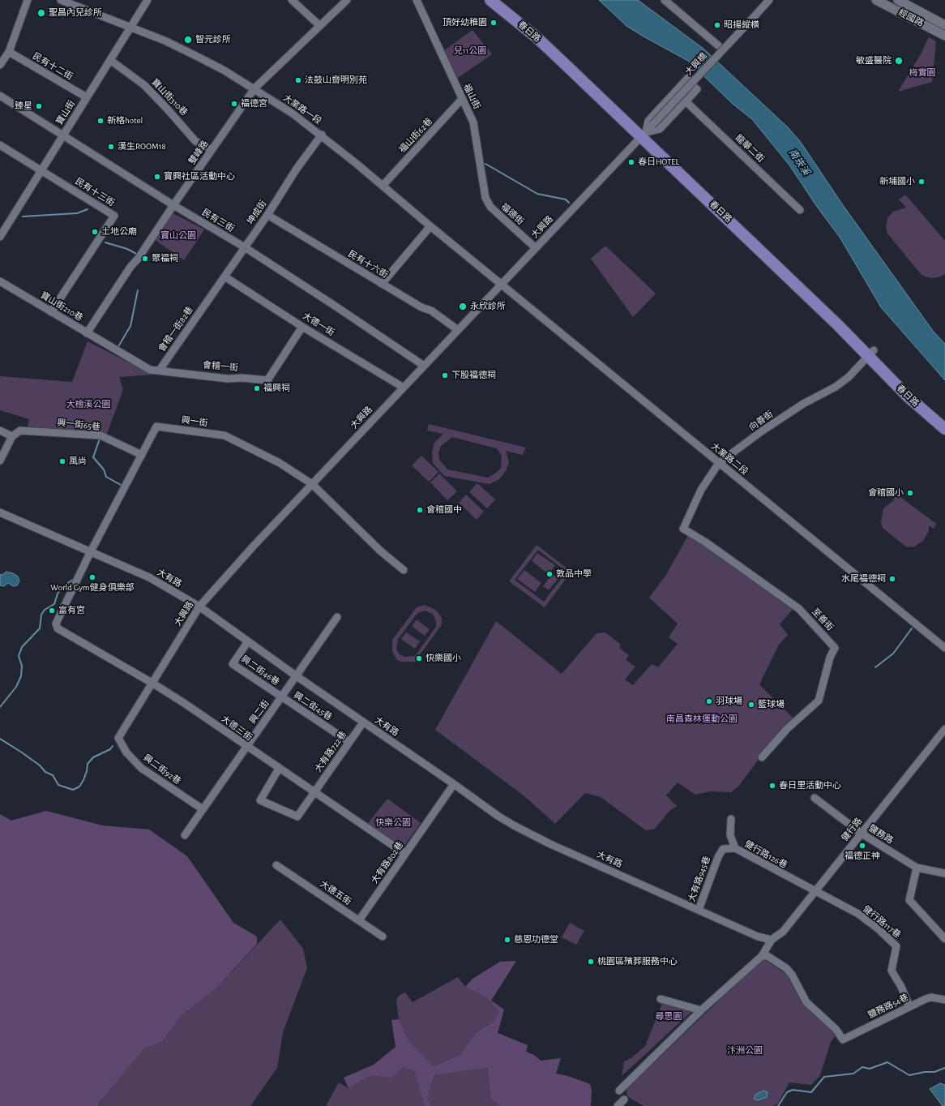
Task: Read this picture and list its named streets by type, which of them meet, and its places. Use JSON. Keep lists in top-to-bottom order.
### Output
{
  "streets": {
    "main road": ["春日路"],
    "street": [
      "經國路",
      "大興橋",
      "民有十二街",
      "福山街",
      "寶山街310巷",
      "大業路一段",
      "寶山街",
      "福山街62巷",
      "龍華二街",
      "雙峰路",
      "民有十三街",
      "坤成街",
      "福德街",
      "民有三街",
      "大興路",
      "民有十六街",
      "寶山街210巷",
      "大德一街",
      "會稽一街82巷",
      "會稽一街",
      "向善街",
      "興一街",
      "興一街65巷",
      "大業路二段",
      "大有路",
      "至善街",
      "興二街46巷",
      "興二街45巷",
      "興二街",
      "大德三街",
      "大有路722巷",
      "興二街92巷",
      "健行路",
      "鹽務路",
      "健行路126巷",
      "大有路802巷",
      "大有路945巷",
      "大德五街",
      "健行路117巷",
      "鹽務路54巷"
    ]
  },
  "crossings": [
    ["春日路", "大興橋"],
    ["春日路", "大興路"],
    ["春日路", "向善街"],
    ["大興橋", "大興路"],
    ["民有十二街", "寶山街"],
    ["福山街", "福山街62巷"],
    ["福山街", "福德街"],
    ["寶山街310巷", "寶山街"],
    ["寶山街310巷", "雙峰路"],
    ["大業路一段", "寶山街"],
    ["大業路一段", "福山街62巷"],
    ["大業路一段", "雙峰路"],
    ["大業路一段", "坤成街"],
    ["大業路一段", "大興路"],
    ["大業路一段", "大業路二段"],
    ["寶山街", "民有十三街"],
    ["寶山街", "民有三街"],
    ["雙峰路", "民有三街"],
    ["雙峰路", "寶山街210巷"],
    ["民有十三街", "寶山街210巷"],
    ["坤成街", "民有三街"],
    ["坤成街", "民有十六街"],
    ["坤成街", "大德一街"],
    ["坤成街", "會稽一街82巷"],
    ["福德街", "大興路"],
    ["民有三街", "大興路"],
    ["大興路", "民有十六街"],
    ["大興路", "大德一街"],
    ["大興路", "興一街"],
    ["大興路", "大業路二段"],
    ["大興路", "大有路"],
    ["大興路", "大德三街"],
    ["大興路", "興二街92巷"],
    ["寶山街210巷", "會稽一街"],
    ["大德一街", "會稽一街"],
    ["會稽一街82巷", "會稽一街"],
    ["向善街", "大業路二段"],
    ["向善街", "至善街"],
    ["興一街", "興一街65巷"],
    ["興一街", "大有路"],
    ["興一街", "大德三街"],
    ["大有路", "興二街46巷"],
    ["大有路", "興二街"],
    ["大有路", "大有路722巷"],
    ["大有路", "健行路"],
    ["大有路", "大有路802巷"],
    ["大有路", "大有路945巷"],
    ["興二街46巷", "興二街45巷"],
    ["興二街46巷", "興二街"],
    ["興二街45巷", "興二街"],
    ["興二街45巷", "大有路722巷"],
    ["興二街", "大德三街"],
    ["興二街", "興二街92巷"],
    ["大德三街", "大有路722巷"],
    ["大德三街", "大有路802巷"],
    ["健行路", "鹽務路"],
    ["健行路", "健行路126巷"],
    ["健行路", "健行路117巷"],
    ["健行路126巷", "大有路945巷"],
    ["健行路126巷", "健行路117巷"],
    ["大有路802巷", "大德五街"],
    ["健行路117巷", "鹽務路54巷"]
  ],
  "water": ["南崁溪"],
  "parks": [
    "兒11公園",
    "梅實園",
    "寶山公園",
    "大檜溪公園",
    "南昌森林運動公園",
    "快樂公園",
    "尋思園",
    "汴洲公園"
  ],
  "places": [
    "聖昌內兒診所",
    "頂好幼稚園",
    "昭揚縱橫",
    "智元診所",
    "敏盛醫院",
    "法鼓山齋明別苑",
    "福德宮",
    "臻星",
    "新格hotel",
    "漢生ROOM18",
    "春日HOTEL",
    "寶興社區活動中心",
    "新埔國小",
    "土地公廟",
    "聚福祠",
    "永欣診所",
    "下股福德祠",
    "福興祠",
    "風尚",
    "會稽國小",
    "會稽國中",
    "敦品中學",
    "World Gym健身俱樂部",
    "水尾福德祠",
    "富有宮",
    "快樂國小",
    "羽球場",
    "籃球場",
    "春日里活動中心",
    "福德正神",
    "慈恩功德堂",
    "桃園區殯葬服務中心"
  ]
}
